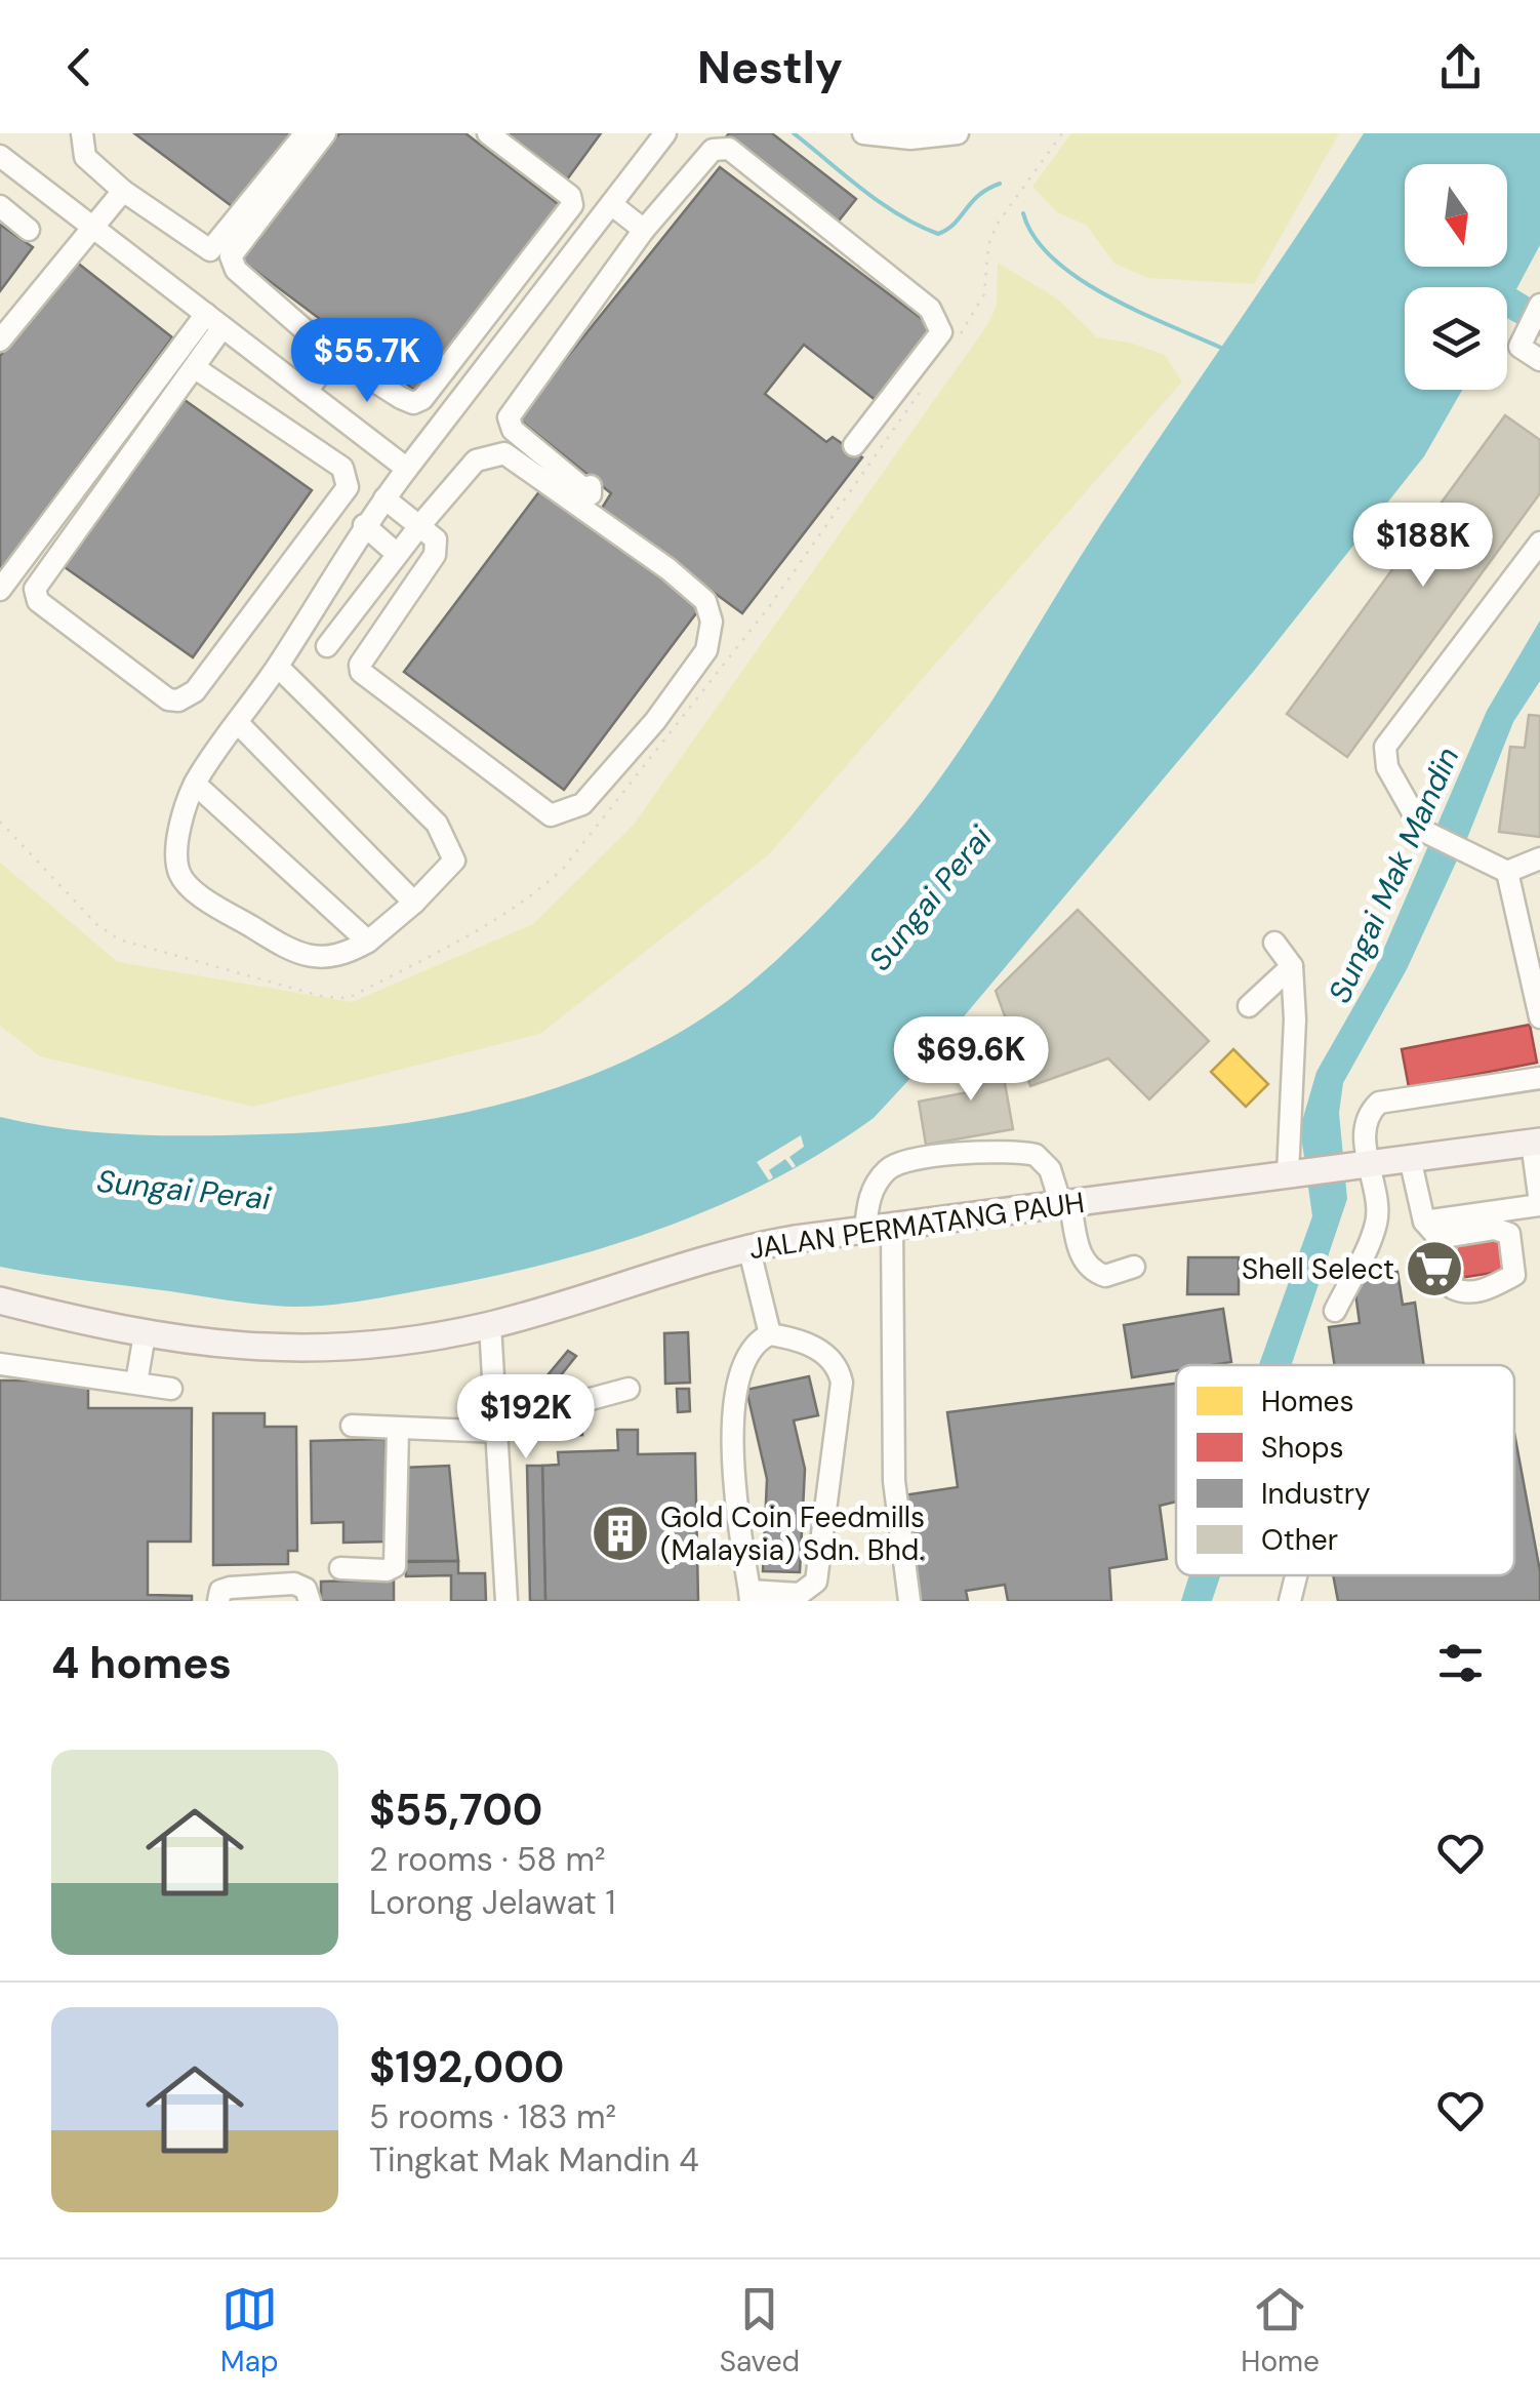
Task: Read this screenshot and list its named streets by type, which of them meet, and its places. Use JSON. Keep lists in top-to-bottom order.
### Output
{
  "streets": {
    "main road": ["JALAN PERMATANG PAUH"]
  },
  "water": ["Sungai Mak Mandin", "Sungai Perai"],
  "places": {
    "supermarket": ["Shell Select"],
    "building": ["Gold Coin Feedmills (Malaysia) Sdn. Bhd."]
  },
  "legend": [
    "Homes",
    "Shops",
    "Industry",
    "Other"
  ],
  "north": "bottom",
  "page": {
    "header": "Nestly",
    "price": [
      "$55.7K",
      "$188K",
      "$69.6K",
      "$192K"
    ],
    "heading": "4 homes",
    "list": [
      {
        "name": "$55,700",
        "note": "2 rooms · 58 m² · Lorong Jelawat 1"
      },
      {
        "name": "$192,000",
        "note": "5 rooms · 183 m² · Tingkat Mak Mandin 4"
      }
    ],
    "tabs": ["Map", "Saved", "Home"]
  }
}
